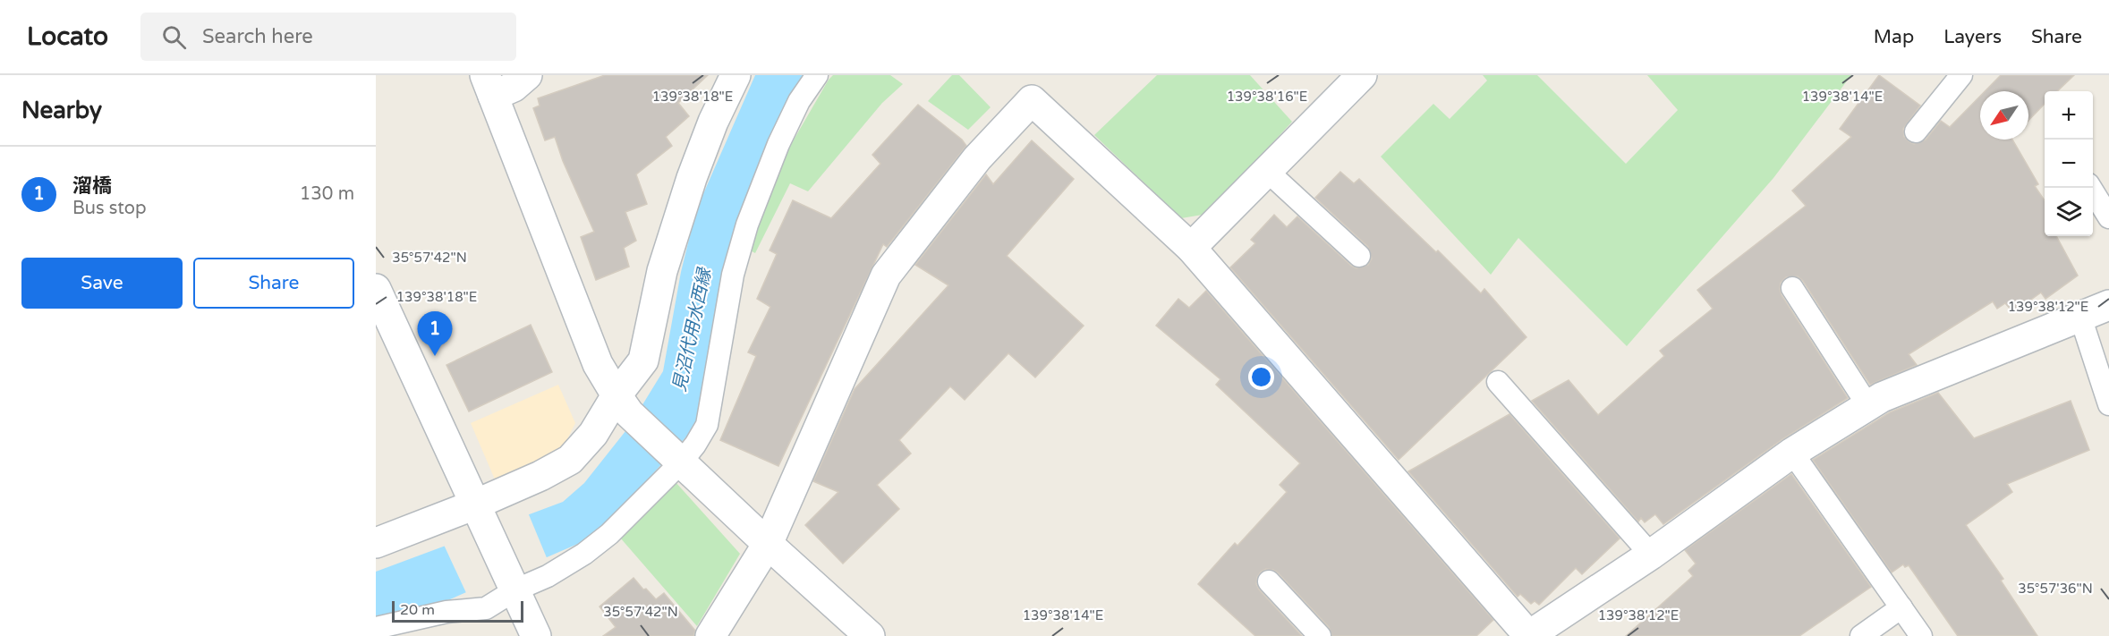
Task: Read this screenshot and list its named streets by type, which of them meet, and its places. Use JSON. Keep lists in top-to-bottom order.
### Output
{
  "water": ["見沼代用水西縁"],
  "scale_bar": "20 m",
  "north": "bottom left",
  "page": {
    "header": "Locato",
    "search": "Search here",
    "nav": ["Map", "Layers", "Share"],
    "heading": "Nearby",
    "map_buttons": ["+", "−"],
    "list": [
      {
        "mark": "1",
        "name": "溜橋",
        "note": "Bus stop",
        "value": "130 m"
      }
    ],
    "buttons": ["Save", "Share"],
    "pins": "1",
    "scale": "20 m"
  },
  "coordinates": [
    "139°38'16\"E",
    "139°38'18\"E",
    "139°38'14\"E",
    "35°57'42\"N",
    "139°38'12\"E",
    "35°57'36\"N"
  ]
}
